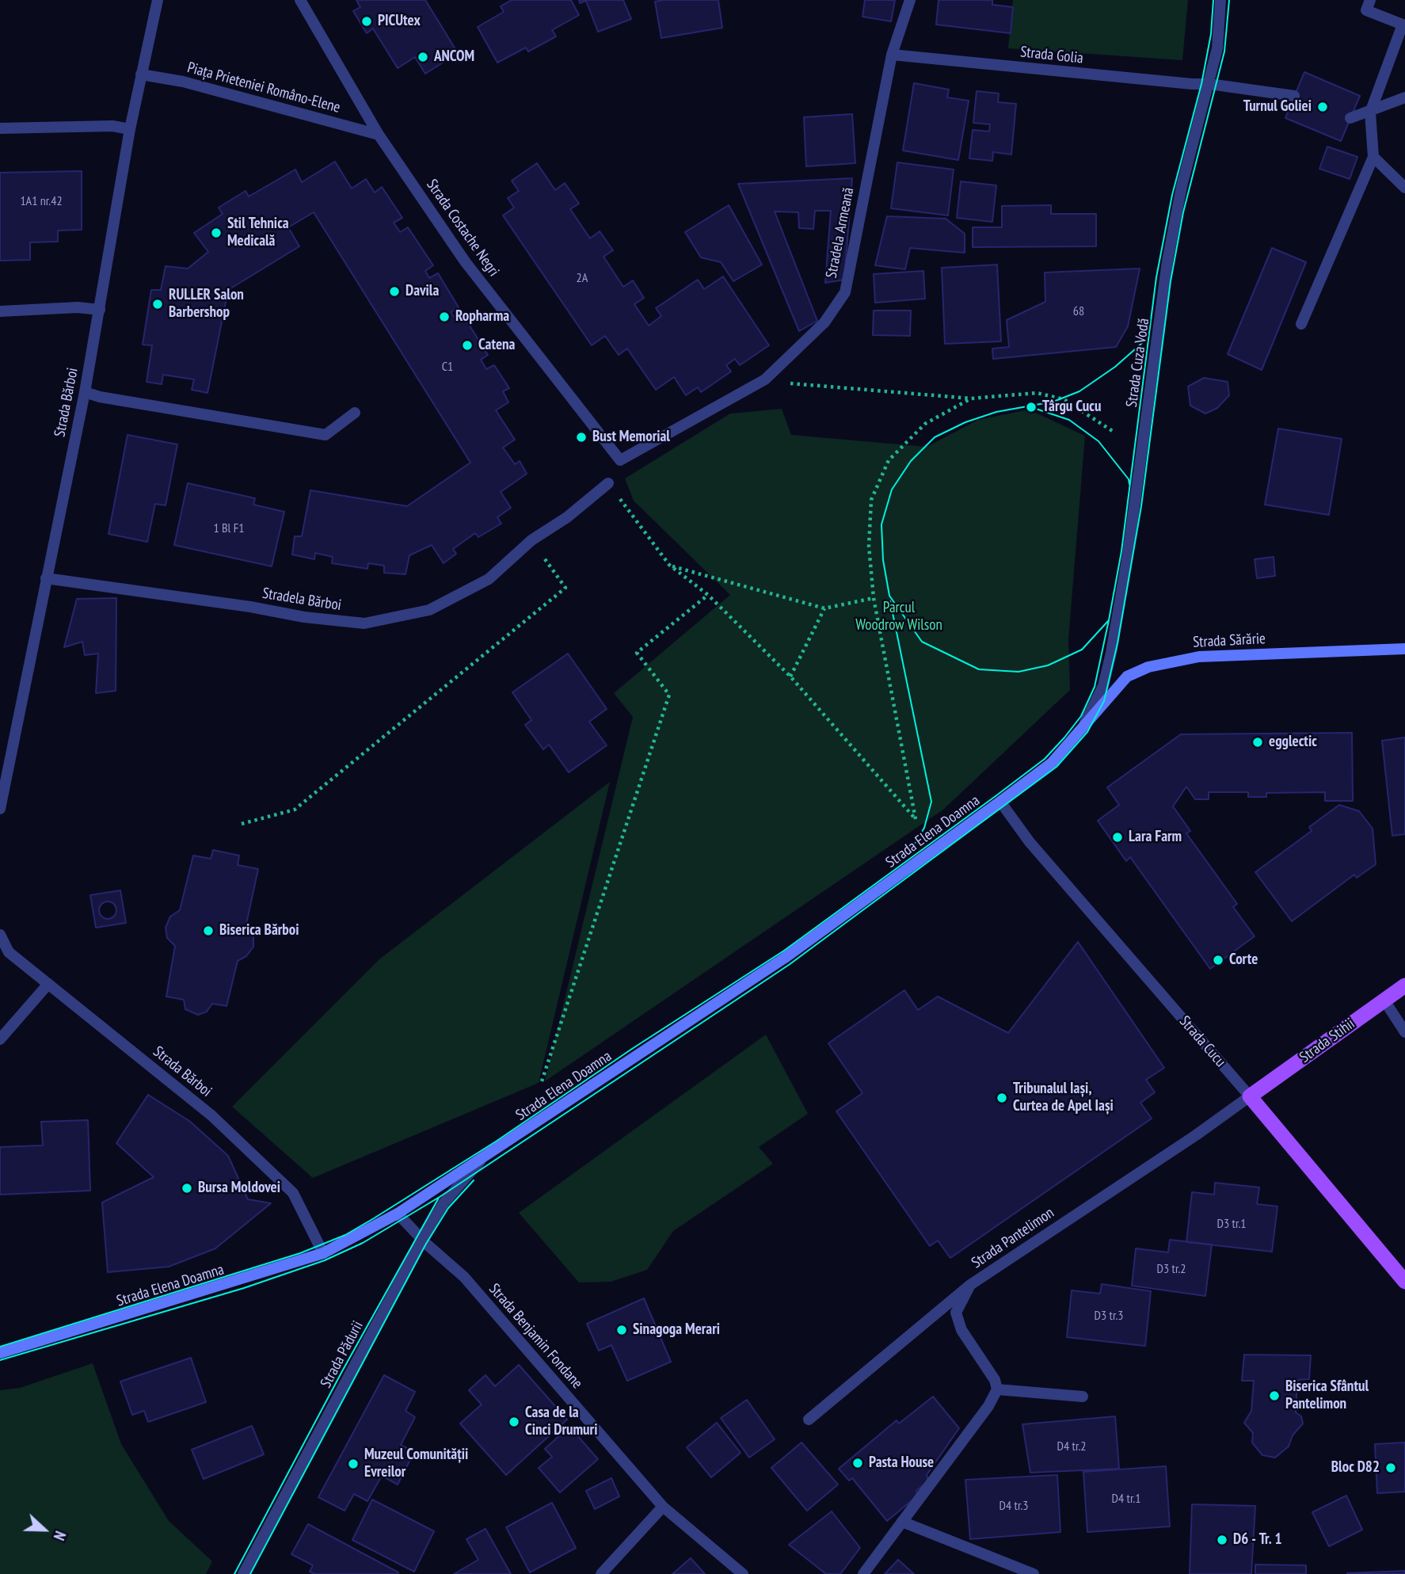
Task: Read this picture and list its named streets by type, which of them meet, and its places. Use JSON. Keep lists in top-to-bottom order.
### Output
{
  "streets": {
    "main road": [
      "Strada Sărărie",
      "Strada Elena Doamna",
      "Strada Stihii",
      "Strada Cucu"
    ],
    "street": [
      "Strada Golia",
      "Piața Prieteniei Româno-Elene",
      "Strada Costache Negri",
      "Stradela Armeană",
      "Strada Cuza Vodă",
      "Strada Bărboi",
      "Stradela Bărboi",
      "Strada Pantelimon",
      "Strada Benjamin Fondane",
      "Strada Pădurii"
    ]
  },
  "crossings": [
    ["Strada Golia", "Stradela Armeană"],
    ["Strada Golia", "Strada Cuza Vodă"],
    ["Piața Prieteniei Româno-Elene", "Strada Costache Negri"],
    ["Piața Prieteniei Româno-Elene", "Strada Bărboi"],
    ["Strada Costache Negri", "Stradela Armeană"],
    ["Strada Cuza Vodă", "Strada Sărărie"],
    ["Strada Cuza Vodă", "Strada Elena Doamna"],
    ["Strada Bărboi", "Stradela Bărboi"],
    ["Strada Bărboi", "Strada Elena Doamna"],
    ["Strada Sărărie", "Strada Elena Doamna"],
    ["Strada Elena Doamna", "Strada Cucu"],
    ["Strada Elena Doamna", "Strada Benjamin Fondane"],
    ["Strada Elena Doamna", "Strada Pădurii"],
    ["Strada Stihii", "Strada Cucu"],
    ["Strada Stihii", "Strada Pantelimon"],
    ["Strada Cucu", "Strada Pantelimon"],
    ["Strada Benjamin Fondane", "Strada Pădurii"]
  ],
  "parks": ["Parcul Woodrow Wilson"],
  "places": [
    "PICUtex",
    "ANCOM",
    "Turnul Goliei",
    "Stil Tehnica Medicală",
    "Davila",
    "RULLER Salon Barbershop",
    "Ropharma",
    "Catena",
    "Târgu Cucu",
    "Bust Memorial",
    "egglectic",
    "Lara Farm",
    "Biserica Bărboi",
    "Corte",
    "Tribunalul Iași, Curtea de Apel Iași",
    "Bursa Moldovei",
    "Sinagoga Merari",
    "Biserica Sfântul Pantelimon",
    "Casa de la Cinci Drumuri",
    "Pasta House",
    "Muzeul Comunității Evreilor",
    "Bloc D82",
    "D6 - Tr. 1"
  ],
  "house_numbers": [
    "1A1 nr.42",
    "2A",
    "68",
    "C1",
    "1 Bl F1",
    "D3 tr.1",
    "D3 tr.2",
    "D3 tr.3",
    "D4 tr.2",
    "D4 tr.1",
    "D4 tr.3"
  ],
  "north": "right"
}
